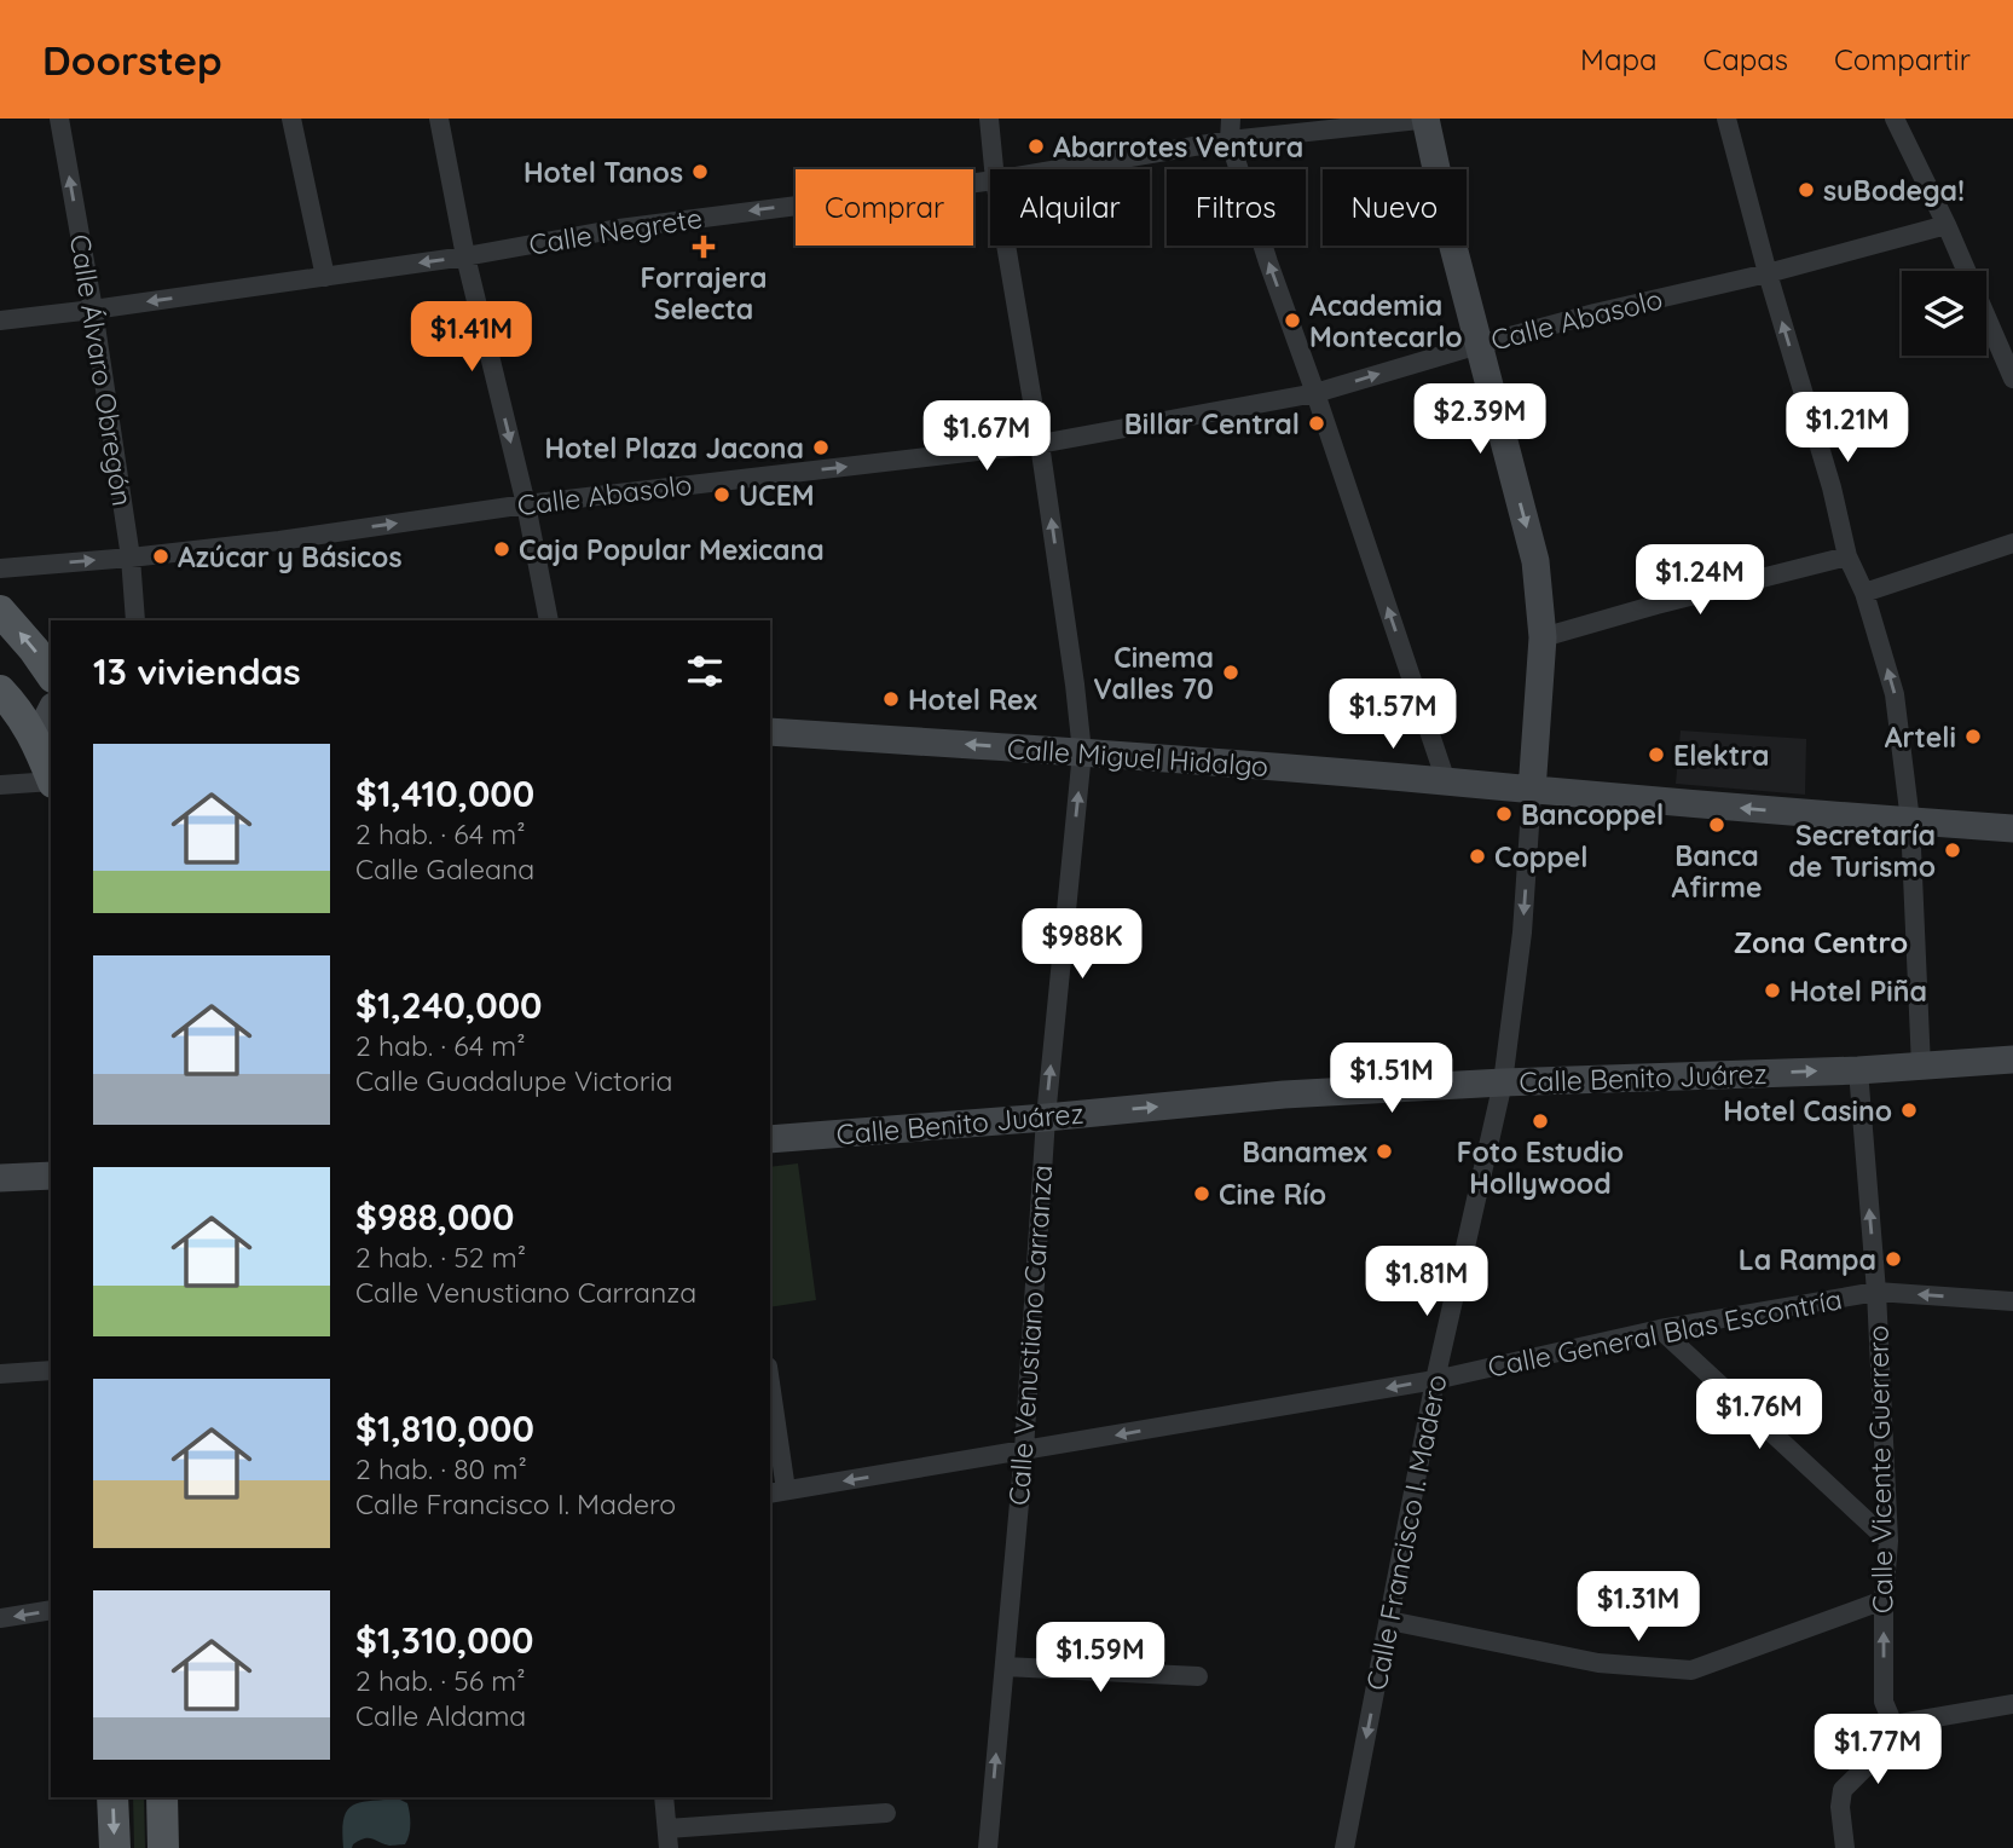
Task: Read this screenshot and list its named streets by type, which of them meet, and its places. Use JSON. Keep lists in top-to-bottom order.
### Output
{
  "streets": {
    "street": [
      "Calle Negrete",
      "Calle Abasolo",
      "Calle Álvaro Obregón",
      "Calle Miguel Hidalgo",
      "Calle Benito Juárez",
      "Calle General Blas Escontría",
      "Calle Venustiano Carranza",
      "Calle Vicente Guerrero",
      "Calle Francisco I. Madero"
    ]
  },
  "crossings": [
    ["Calle Negrete", "Calle Álvaro Obregón"],
    ["Calle Negrete", "Calle Francisco I. Madero"],
    ["Calle Abasolo", "Calle Álvaro Obregón"],
    ["Calle Abasolo", "Calle Venustiano Carranza"],
    ["Calle Abasolo", "Calle Francisco I. Madero"],
    ["Calle Miguel Hidalgo", "Calle Venustiano Carranza"],
    ["Calle Miguel Hidalgo", "Calle Francisco I. Madero"],
    ["Calle Benito Juárez", "Calle Venustiano Carranza"],
    ["Calle Benito Juárez", "Calle Vicente Guerrero"],
    ["Calle Benito Juárez", "Calle Francisco I. Madero"],
    ["Calle General Blas Escontría", "Calle Venustiano Carranza"],
    ["Calle General Blas Escontría", "Calle Vicente Guerrero"],
    ["Calle General Blas Escontría", "Calle Francisco I. Madero"]
  ],
  "one_way": [
    "Calle Negrete",
    "Calle Abasolo",
    "Calle Álvaro Obregón",
    "Calle Benito Juárez",
    "Calle General Blas Escontría",
    "Calle Venustiano Carranza",
    "Calle Vicente Guerrero"
  ],
  "districts": ["Zona Centro"],
  "places": {
    "other": [
      "Abarrotes Ventura",
      "Hotel Tanos",
      "suBodega!",
      "Academia Montecarlo",
      "Billar Central",
      "Hotel Plaza Jacona",
      "UCEM",
      "Caja Popular Mexicana",
      "Azúcar y Básicos",
      "Cinema Valles 70",
      "Hotel Rex",
      "Arteli",
      "Elektra",
      "Bancoppel",
      "Banca Afirme",
      "Secretaría de Turismo",
      "Coppel",
      "Hotel Piña",
      "Hotel Casino",
      "Foto Estudio Hollywood",
      "Banamex",
      "Cine Río",
      "La Rampa"
    ],
    "health": ["Forrajera Selecta"]
  },
  "page": {
    "header": "Doorstep",
    "nav": ["Mapa", "Capas", "Compartir"],
    "chip": [
      "Comprar",
      "Alquilar",
      "Filtros",
      "Nuevo"
    ],
    "price": [
      "$1.41M",
      "$2.39M",
      "$1.21M",
      "$1.67M",
      "$1.24M",
      "$1.57M",
      "$988K",
      "$1.51M",
      "$1.81M",
      "$1.76M",
      "$1.31M",
      "$1.59M",
      "$1.77M"
    ],
    "heading": "13 viviendas",
    "list": [
      {
        "name": "$1,410,000",
        "note": "2 hab. · 64 m² · Calle Galeana"
      },
      {
        "name": "$1,240,000",
        "note": "2 hab. · 64 m² · Calle Guadalupe Victoria"
      },
      {
        "name": "$988,000",
        "note": "2 hab. · 52 m² · Calle Venustiano Carranza"
      },
      {
        "name": "$1,810,000",
        "note": "2 hab. · 80 m² · Calle Francisco I. Madero"
      },
      {
        "name": "$1,310,000",
        "note": "2 hab. · 56 m² · Calle Aldama"
      }
    ]
  }
}
